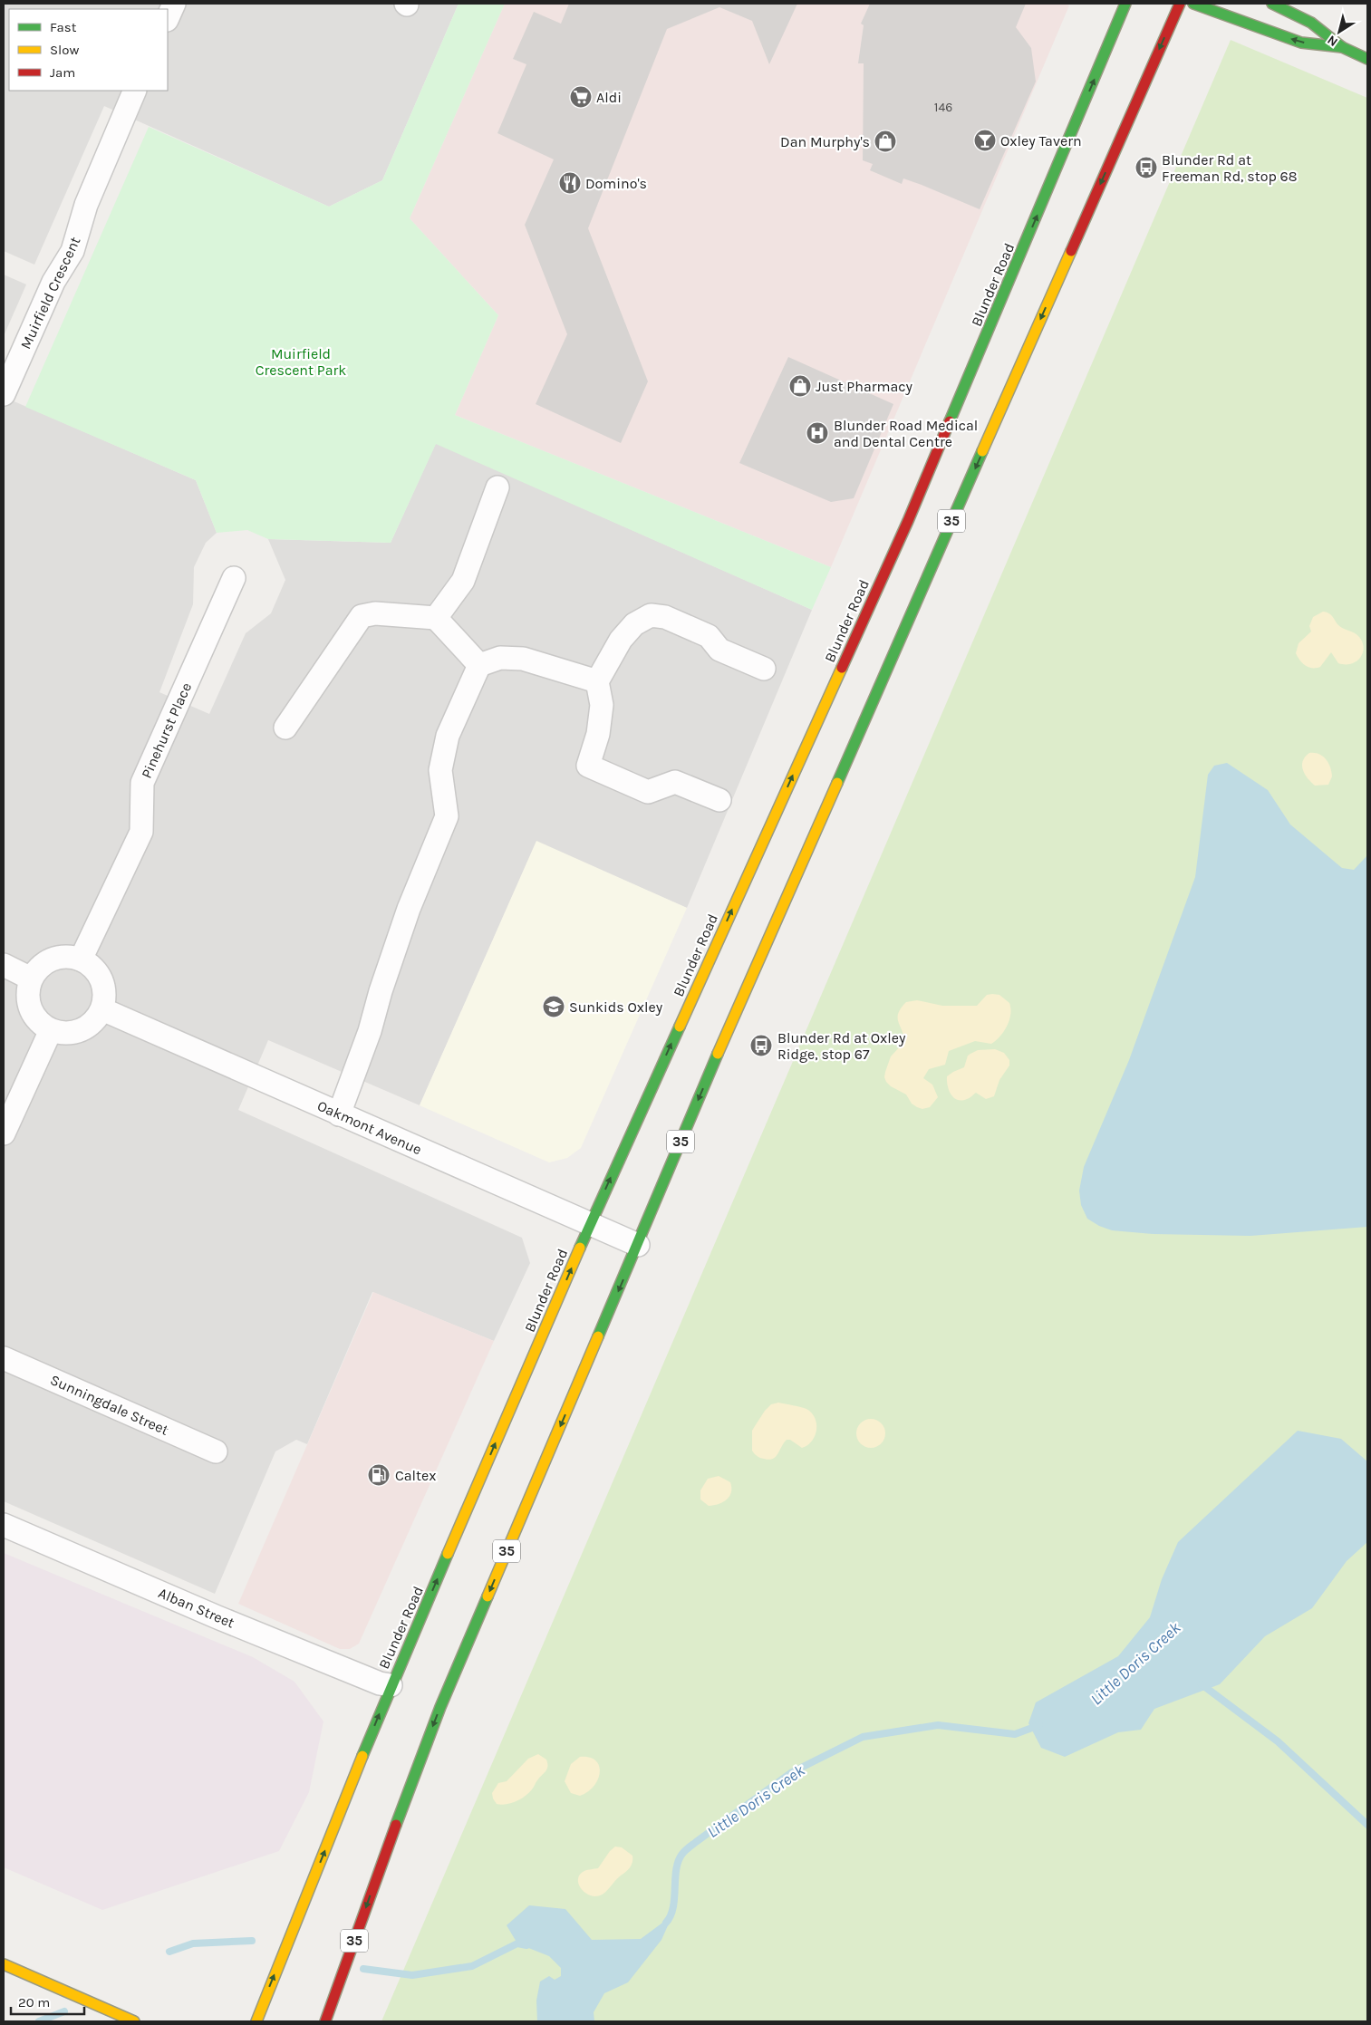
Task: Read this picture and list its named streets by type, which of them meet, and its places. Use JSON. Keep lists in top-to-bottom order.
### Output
{
  "streets": {
    "main road": ["Blunder Road", "35"],
    "street": [
      "Muirfield Crescent",
      "Pinehurst Place",
      "Oakmont Avenue",
      "Sunningdale Street",
      "Alban Street"
    ]
  },
  "crossings": [
    ["Blunder Road", "Oakmont Avenue"],
    ["Blunder Road", "Alban Street"],
    ["35", "Oakmont Avenue"],
    ["Pinehurst Place", "Oakmont Avenue"]
  ],
  "water": ["Little Doris Creek"],
  "parks": ["Muirfield Crescent Park"],
  "places": {
    "supermarket": ["Aldi"],
    "bar": ["Oxley Tavern"],
    "shop": ["Dan Murphy's", "Just Pharmacy"],
    "bus stop": ["Blunder Rd at Freeman Rd, stop 68", "Blunder Rd at Oxley Ridge, stop 67"],
    "restaurant": ["Domino's"],
    "hospital": ["Blunder Road Medical and Dental Centre"],
    "school or university": ["Sunkids Oxley"],
    "fuel station": ["Caltex"]
  },
  "house_numbers": ["146"],
  "legend": ["Fast", "Slow", "Jam"],
  "scale_bar": "20 m",
  "north": "bottom left"
}
